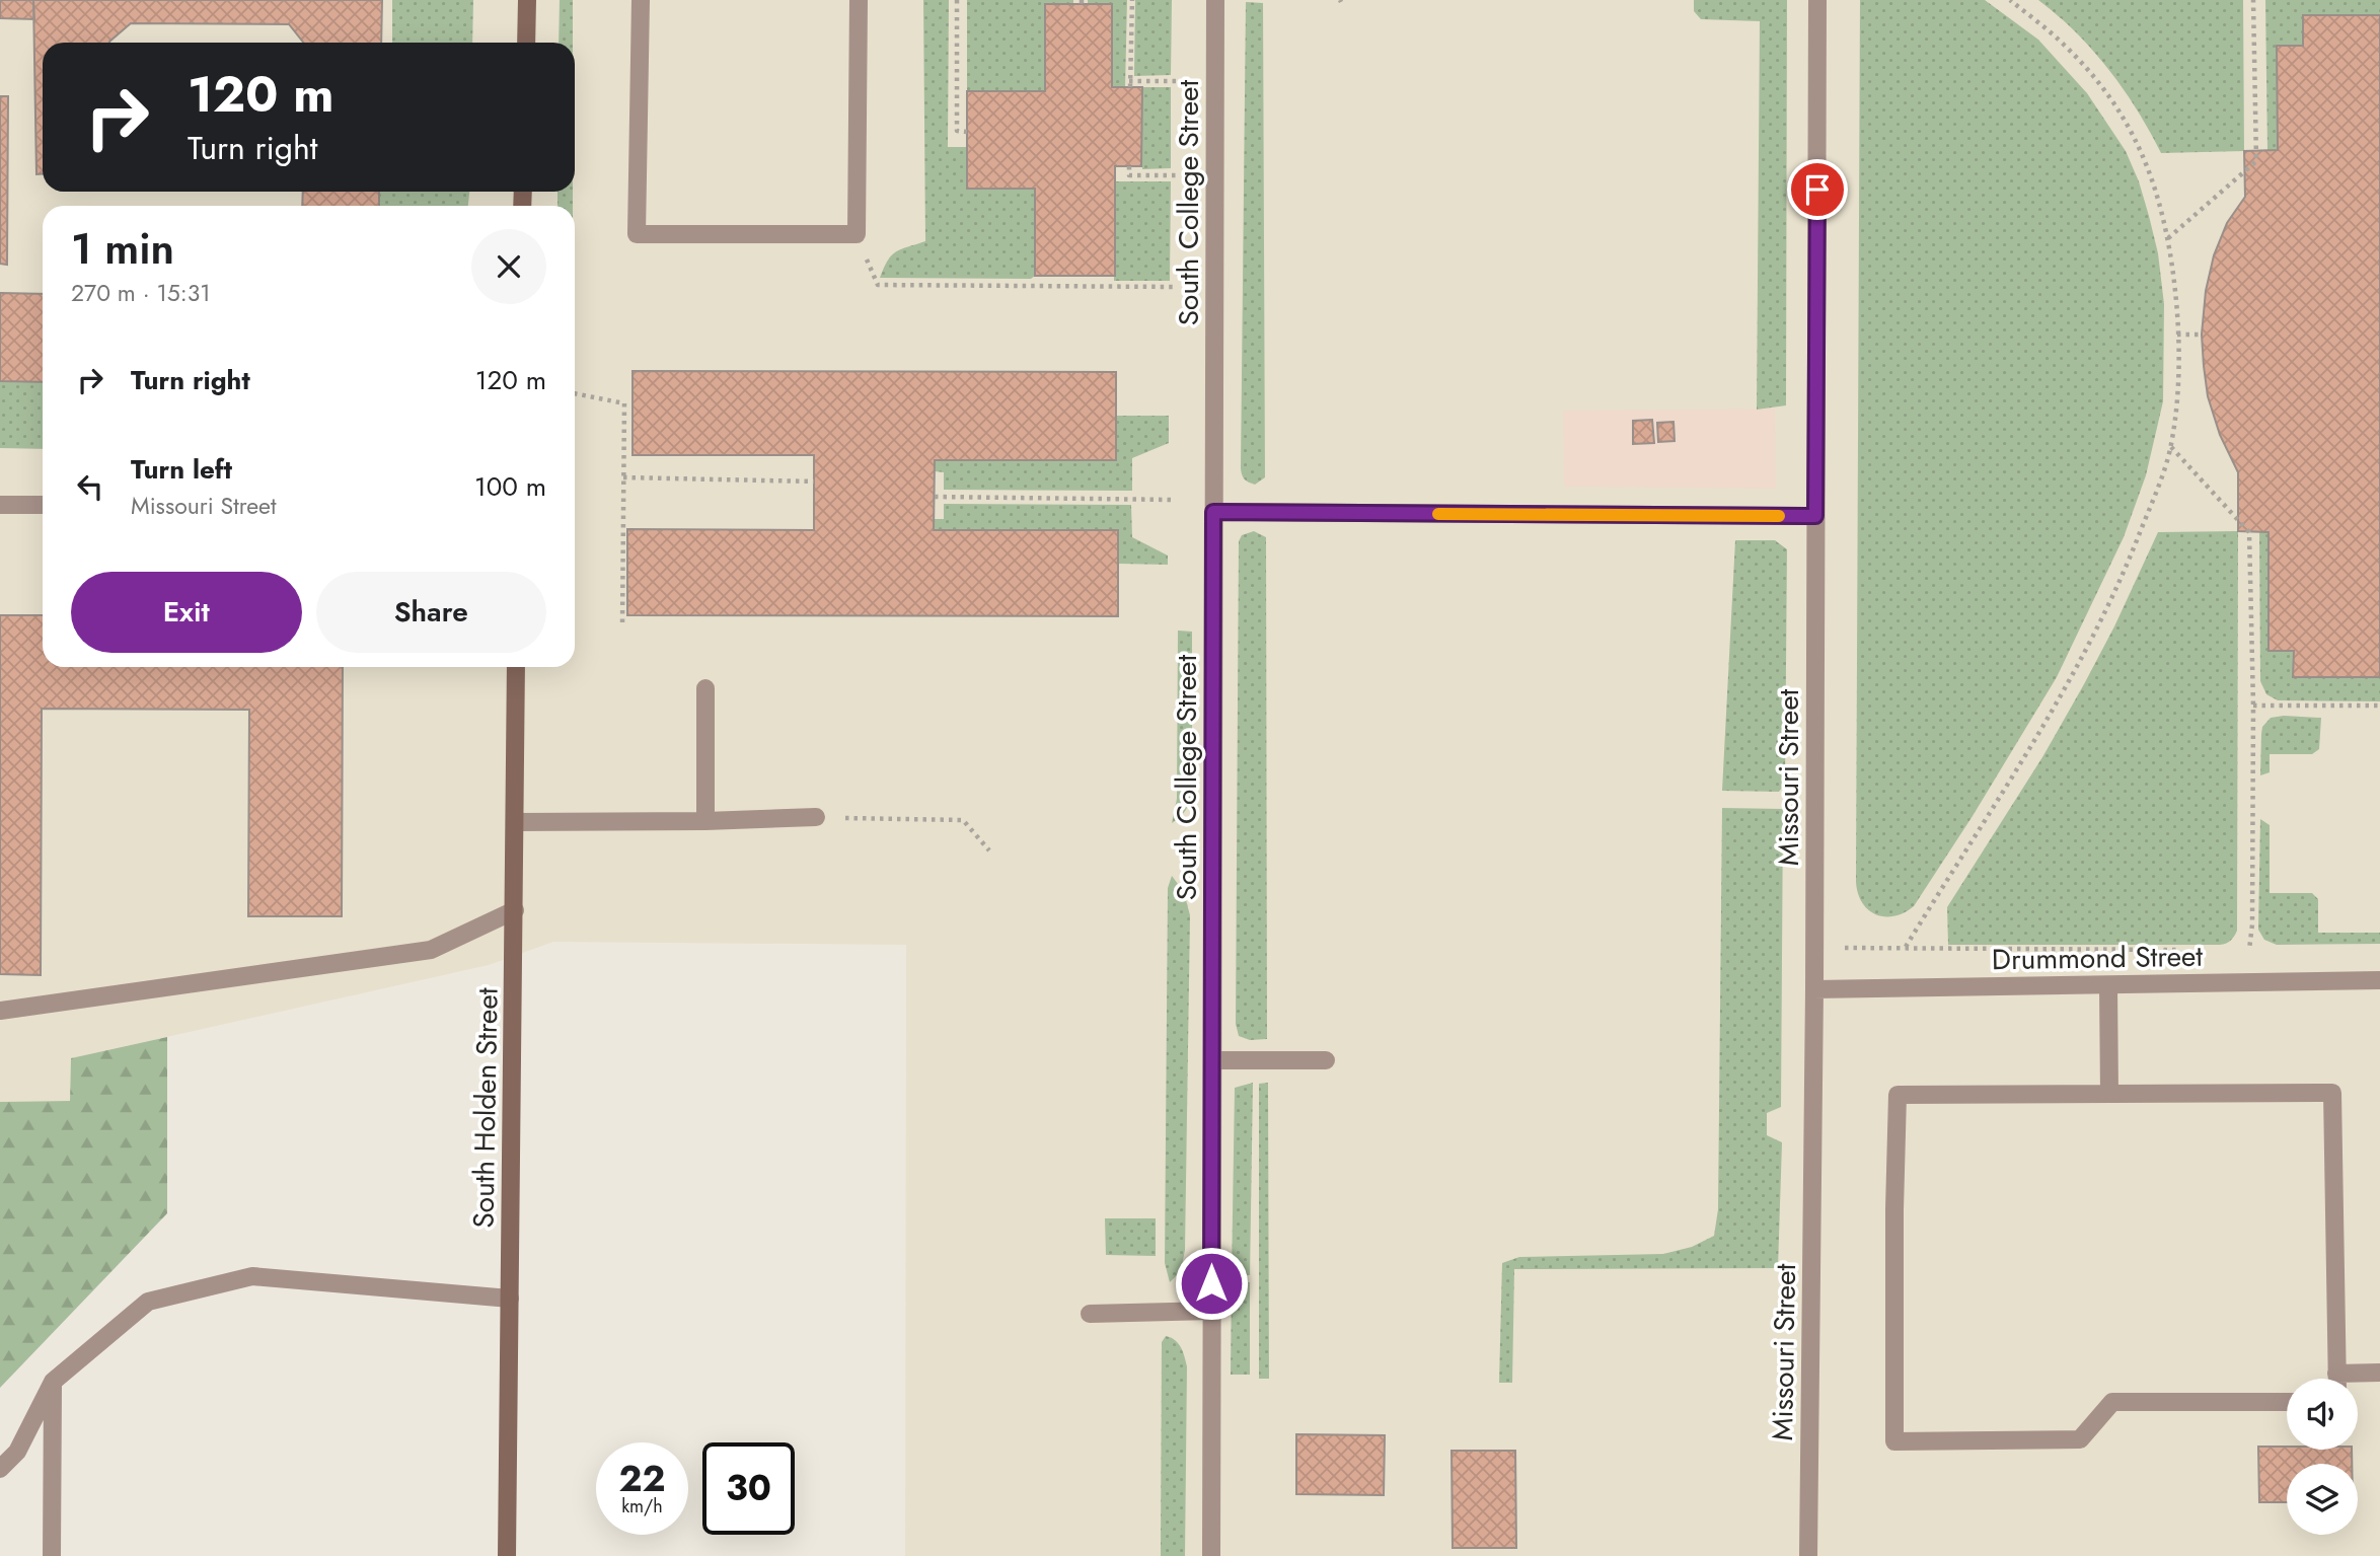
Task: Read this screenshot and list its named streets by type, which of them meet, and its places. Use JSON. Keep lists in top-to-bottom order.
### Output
{
  "streets": {
    "main road": ["South Holden Street"],
    "street": ["South College Street", "Missouri Street", "Drummond Street"]
  },
  "crossings": [
    ["Missouri Street", "Drummond Street"]
  ],
  "page": {
    "turn": ["120 m", "Turn right"],
    "heading": ["1 min", "270 m · 15:31"],
    "list": [
      {
        "name": "Turn right",
        "value": "120 m"
      },
      {
        "name": "Turn left",
        "note": "Missouri Street",
        "value": "100 m"
      }
    ],
    "buttons": ["Exit", "Share"],
    "speed": "22 km/h",
    "limit": "30"
  }
}
